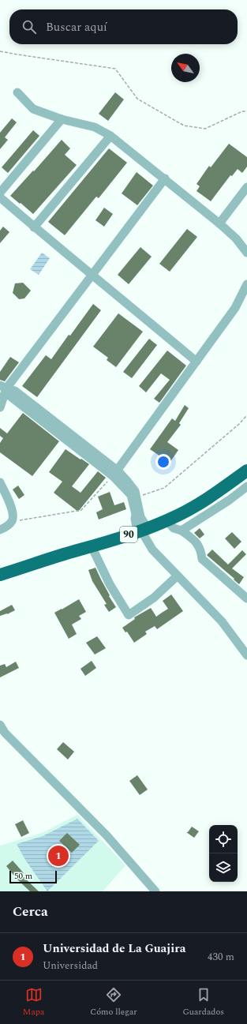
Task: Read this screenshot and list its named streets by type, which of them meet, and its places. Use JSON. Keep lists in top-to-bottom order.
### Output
{
  "streets": {
    "highway": ["90"]
  },
  "scale_bar": "50 m",
  "north": "top left",
  "page": {
    "search": "Buscar aquí",
    "pins": "1",
    "scale": "50 m",
    "heading": "Cerca",
    "list": [
      {
        "mark": "1",
        "name": "Universidad de La Guajira",
        "note": "Universidad",
        "value": "430 m"
      }
    ],
    "nav": ["Mapa", "Cómo llegar", "Guardados"]
  }
}
